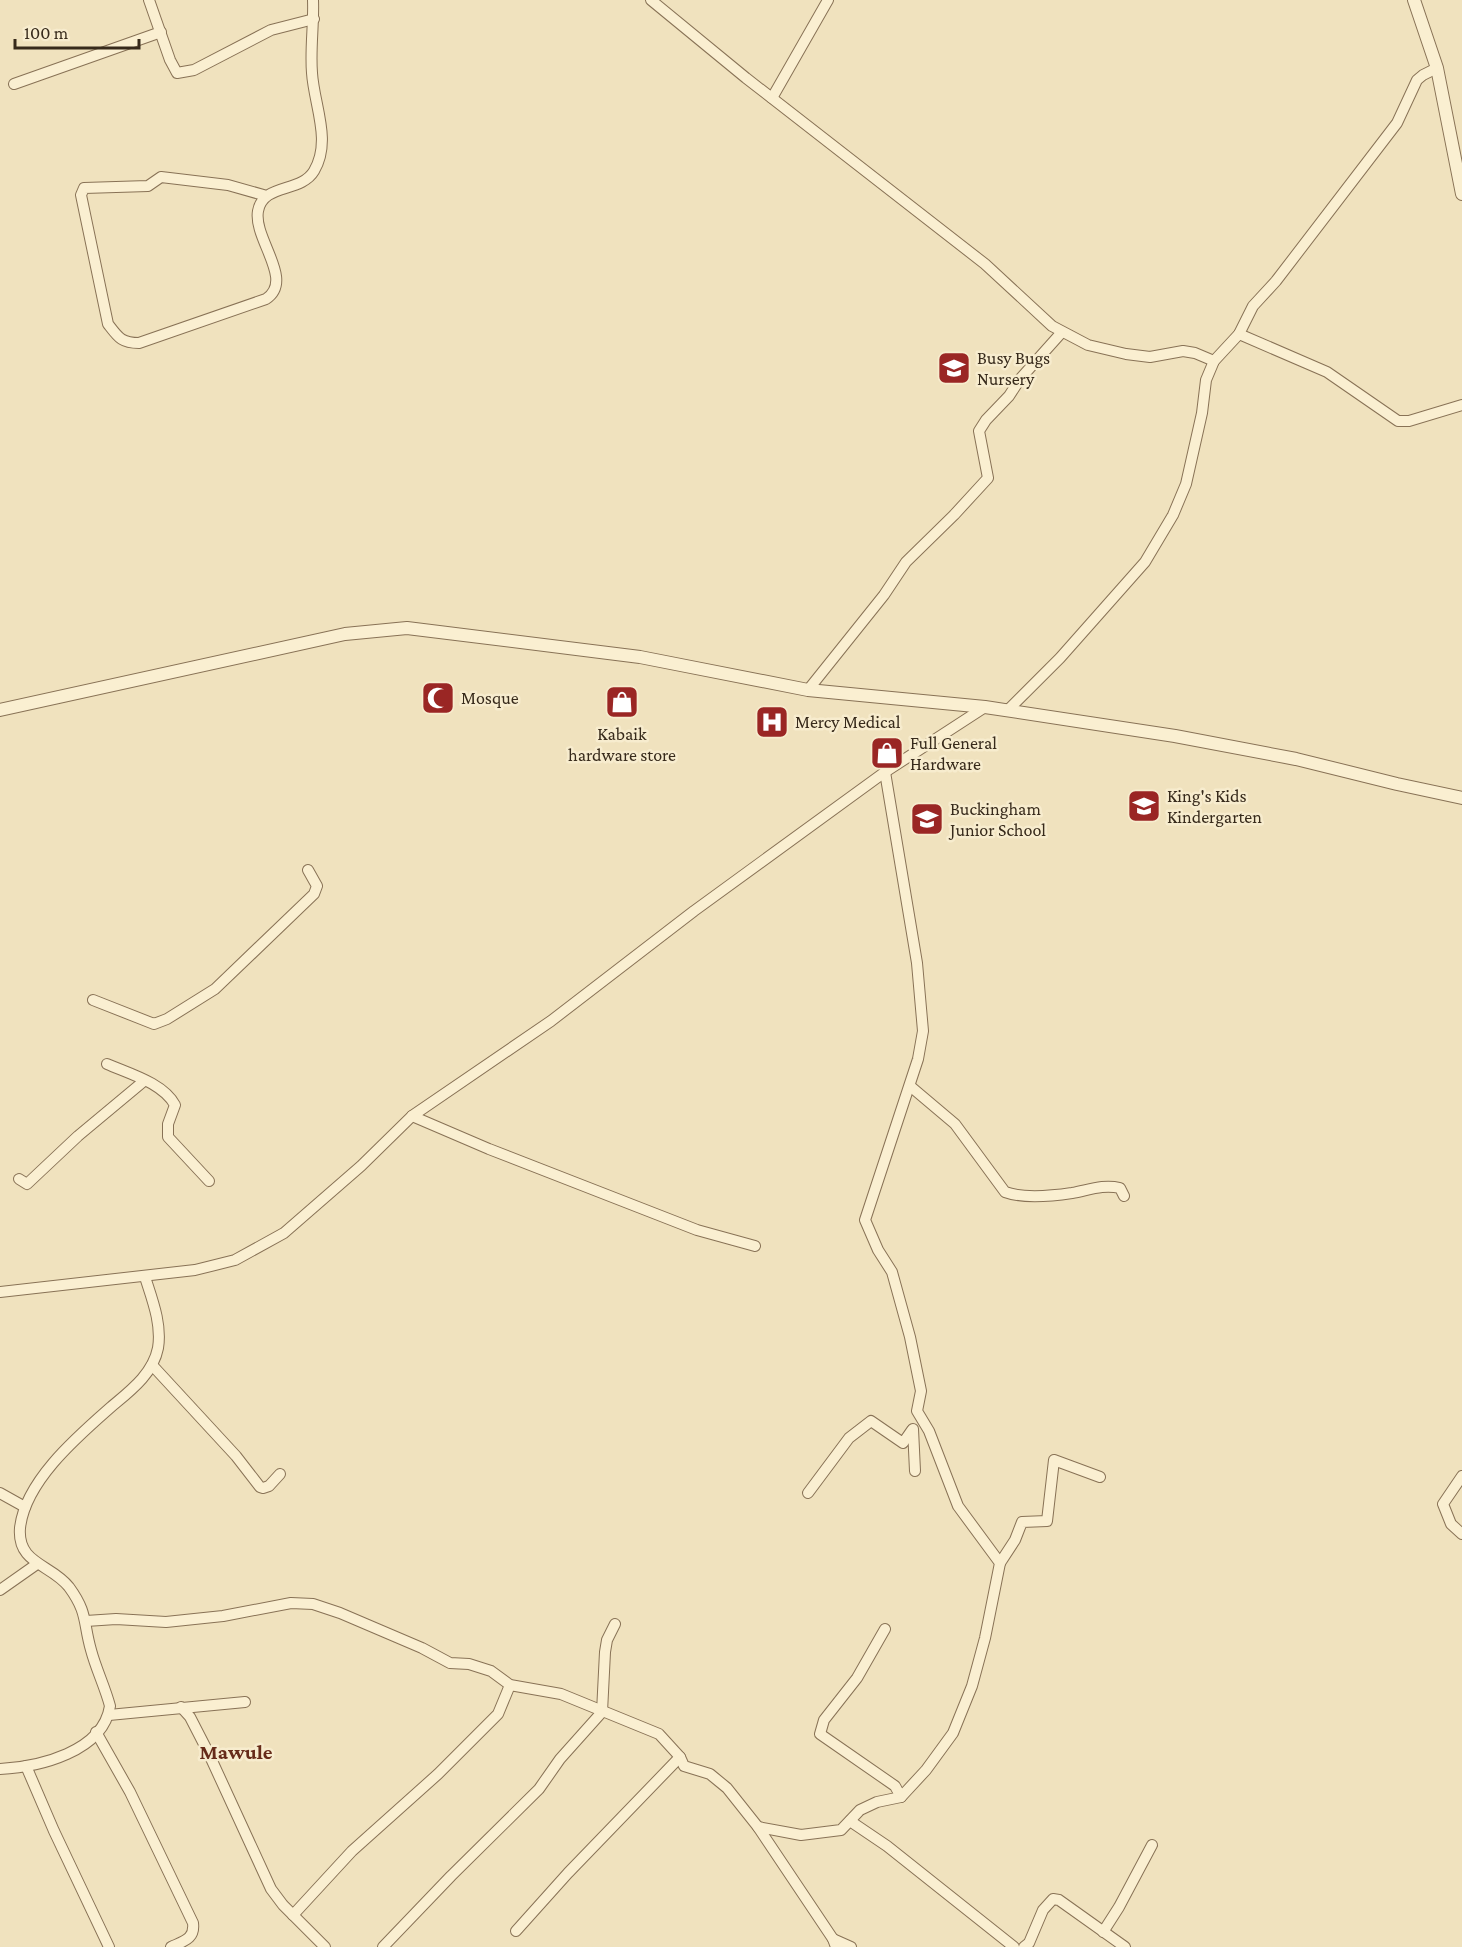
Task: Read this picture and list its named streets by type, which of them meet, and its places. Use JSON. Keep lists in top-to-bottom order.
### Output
{
  "districts": ["Mawule"],
  "places": {
    "school or university": ["Busy Bugs Nursery", "King's Kids Kindergarten", "Buckingham Junior School"],
    "mosque": ["Mosque"],
    "shop": ["Kabaik hardware store", "Full General Hardware"],
    "hospital": ["Mercy Medical"]
  },
  "scale_bar": "100 m"
}
